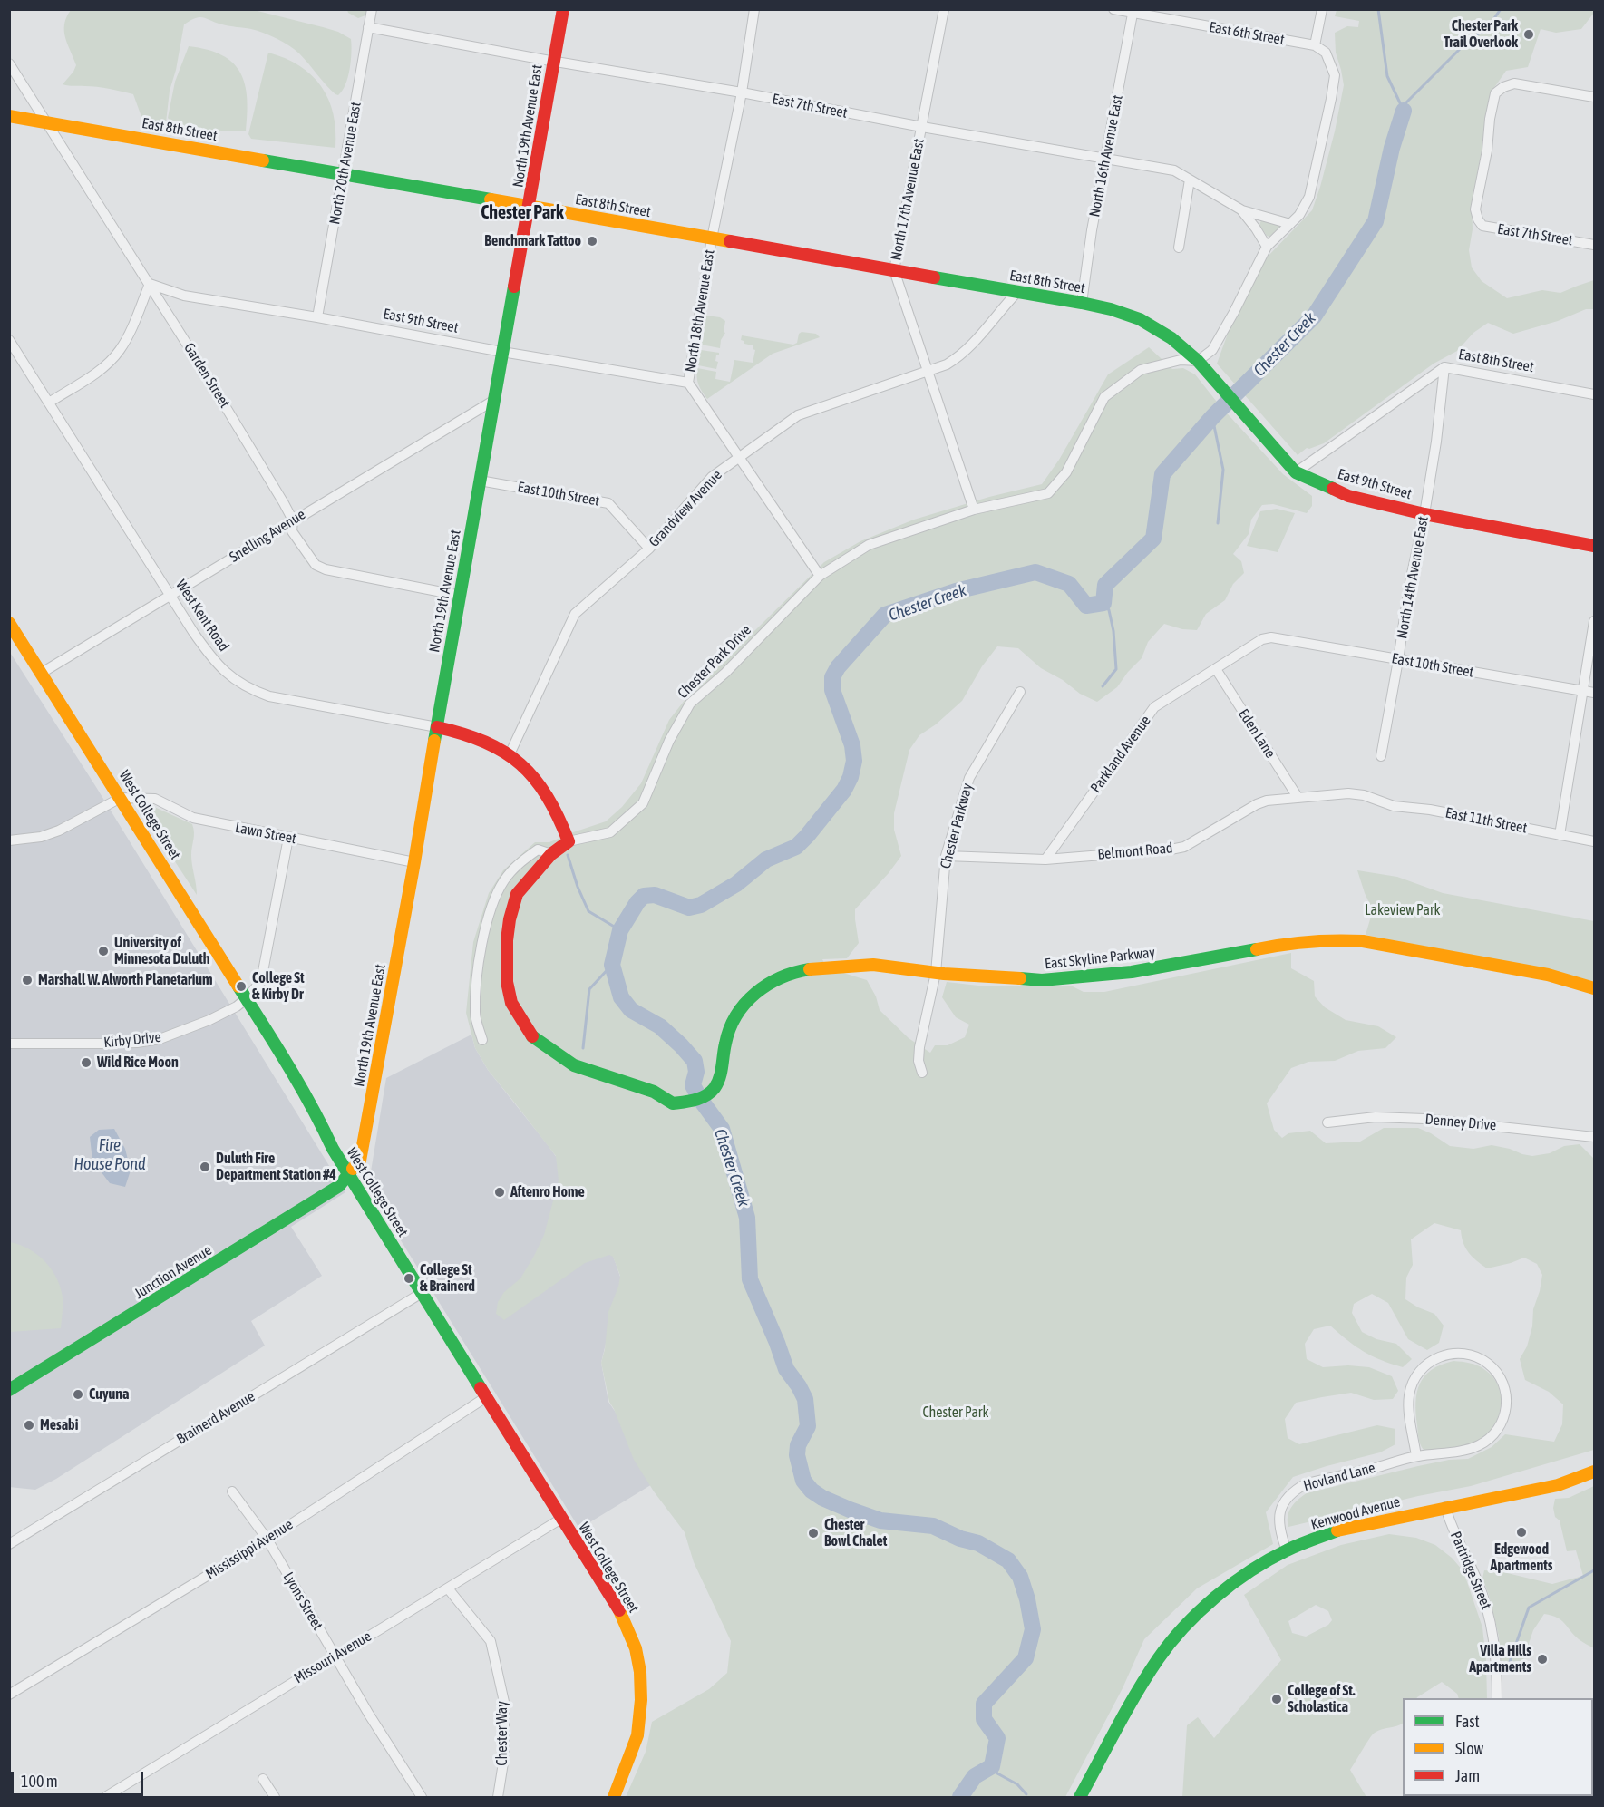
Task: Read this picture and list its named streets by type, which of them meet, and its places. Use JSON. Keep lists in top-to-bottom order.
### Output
{
  "streets": {
    "street": [
      "East 6th Street",
      "East 7th Street",
      "North 19th Avenue East",
      "East 8th Street",
      "North 16th Avenue East",
      "North 20th Avenue East",
      "North 17th Avenue East",
      "North 18th Avenue East",
      "East 9th Street",
      "Garden Street",
      "East 10th Street",
      "Grandview Avenue",
      "Snelling Avenue",
      "North 14th Avenue East",
      "West Kent Road",
      "Chester Park Drive",
      "Eden Lane",
      "Parkland Avenue",
      "West College Street",
      "East 11th Street",
      "Chester Parkway",
      "Lawn Street",
      "Belmont Road",
      "East Skyline Parkway",
      "Kirby Drive",
      "Denney Drive",
      "Junction Avenue",
      "Brainerd Avenue",
      "Hovland Lane",
      "Kenwood Avenue",
      "Mississippi Avenue",
      "Partridge Street",
      "Lyons Street",
      "Missouri Avenue",
      "Chester Way"
    ]
  },
  "crossings": [
    ["East 6th Street", "North 16th Avenue East"],
    ["East 7th Street", "North 19th Avenue East"],
    ["East 7th Street", "North 16th Avenue East"],
    ["East 7th Street", "North 20th Avenue East"],
    ["East 7th Street", "North 17th Avenue East"],
    ["East 7th Street", "North 18th Avenue East"],
    ["North 19th Avenue East", "East 8th Street"],
    ["North 19th Avenue East", "East 9th Street"],
    ["North 19th Avenue East", "Garden Street"],
    ["North 19th Avenue East", "East 10th Street"],
    ["North 19th Avenue East", "Snelling Avenue"],
    ["North 19th Avenue East", "West Kent Road"],
    ["North 19th Avenue East", "West College Street"],
    ["North 19th Avenue East", "Lawn Street"],
    ["North 19th Avenue East", "Junction Avenue"],
    ["East 8th Street", "North 16th Avenue East"],
    ["East 8th Street", "North 20th Avenue East"],
    ["East 8th Street", "North 17th Avenue East"],
    ["East 8th Street", "North 18th Avenue East"],
    ["East 8th Street", "East 9th Street"],
    ["East 8th Street", "Garden Street"],
    ["East 8th Street", "Grandview Avenue"],
    ["East 8th Street", "North 14th Avenue East"],
    ["East 8th Street", "Chester Park Drive"],
    ["North 20th Avenue East", "East 9th Street"],
    ["North 17th Avenue East", "Grandview Avenue"],
    ["North 17th Avenue East", "Chester Park Drive"],
    ["North 18th Avenue East", "East 9th Street"],
    ["North 18th Avenue East", "Grandview Avenue"],
    ["North 18th Avenue East", "Chester Park Drive"],
    ["East 9th Street", "Garden Street"],
    ["East 9th Street", "North 14th Avenue East"],
    ["East 9th Street", "Chester Park Drive"],
    ["Garden Street", "Snelling Avenue"],
    ["East 10th Street", "Grandview Avenue"],
    ["East 10th Street", "North 14th Avenue East"],
    ["East 10th Street", "Parkland Avenue"],
    ["Grandview Avenue", "West Kent Road"],
    ["Snelling Avenue", "West Kent Road"],
    ["Snelling Avenue", "West College Street"],
    ["West Kent Road", "Chester Park Drive"],
    ["Chester Park Drive", "East Skyline Parkway"],
    ["Eden Lane", "Parkland Avenue"],
    ["Eden Lane", "Belmont Road"],
    ["Parkland Avenue", "Belmont Road"],
    ["West College Street", "Lawn Street"],
    ["West College Street", "Kirby Drive"],
    ["West College Street", "Junction Avenue"],
    ["West College Street", "Brainerd Avenue"],
    ["West College Street", "Mississippi Avenue"],
    ["West College Street", "Missouri Avenue"],
    ["East 11th Street", "Belmont Road"],
    ["Chester Parkway", "Belmont Road"],
    ["Chester Parkway", "East Skyline Parkway"],
    ["Hovland Lane", "Kenwood Avenue"],
    ["Kenwood Avenue", "Partridge Street"],
    ["Mississippi Avenue", "Lyons Street"],
    ["Lyons Street", "Missouri Avenue"],
    ["Missouri Avenue", "Chester Way"]
  ],
  "districts": ["Chester Park"],
  "water": ["Chester Creek", "Fire House Pond"],
  "parks": ["Lakeview Park", "Chester Park"],
  "places": [
    "Chester Park Trail Overlook",
    "Benchmark Tattoo",
    "University of Minnesota Duluth",
    "Marshall W. Alworth Planetarium",
    "College St & Kirby Dr",
    "Wild Rice Moon",
    "Duluth Fire Department Station #4",
    "Aftenro Home",
    "College St & Brainerd",
    "Cuyuna",
    "Mesabi",
    "Edgewood Apartments",
    "Chester Bowl Chalet",
    "Villa Hills Apartments",
    "College of St. Scholastica"
  ],
  "legend": ["Fast", "Slow", "Jam"],
  "scale_bar": "100 m"
}
